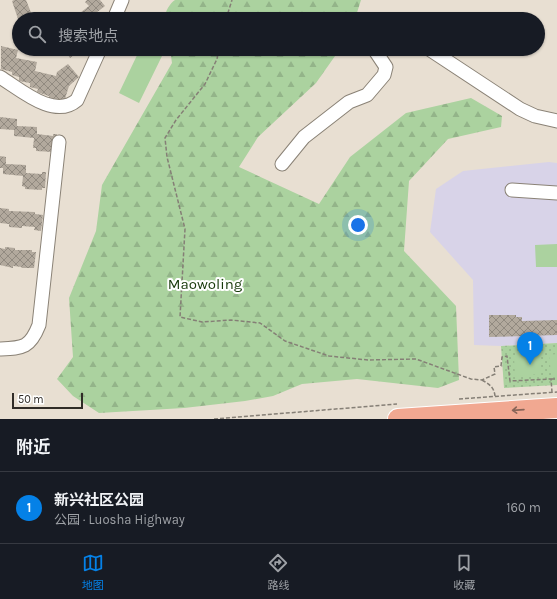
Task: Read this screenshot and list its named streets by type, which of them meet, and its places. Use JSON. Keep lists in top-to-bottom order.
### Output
{
  "parks": ["Maowoling"],
  "scale_bar": "50 m",
  "page": {
    "search": "搜索地点",
    "pins": "1",
    "scale": "50 m",
    "heading": "附近",
    "list": [
      {
        "mark": "1",
        "name": "新兴社区公园",
        "note": "公园 · Luosha Highway",
        "value": "160 m"
      }
    ],
    "nav": ["地图", "路线", "收藏"]
  }
}
